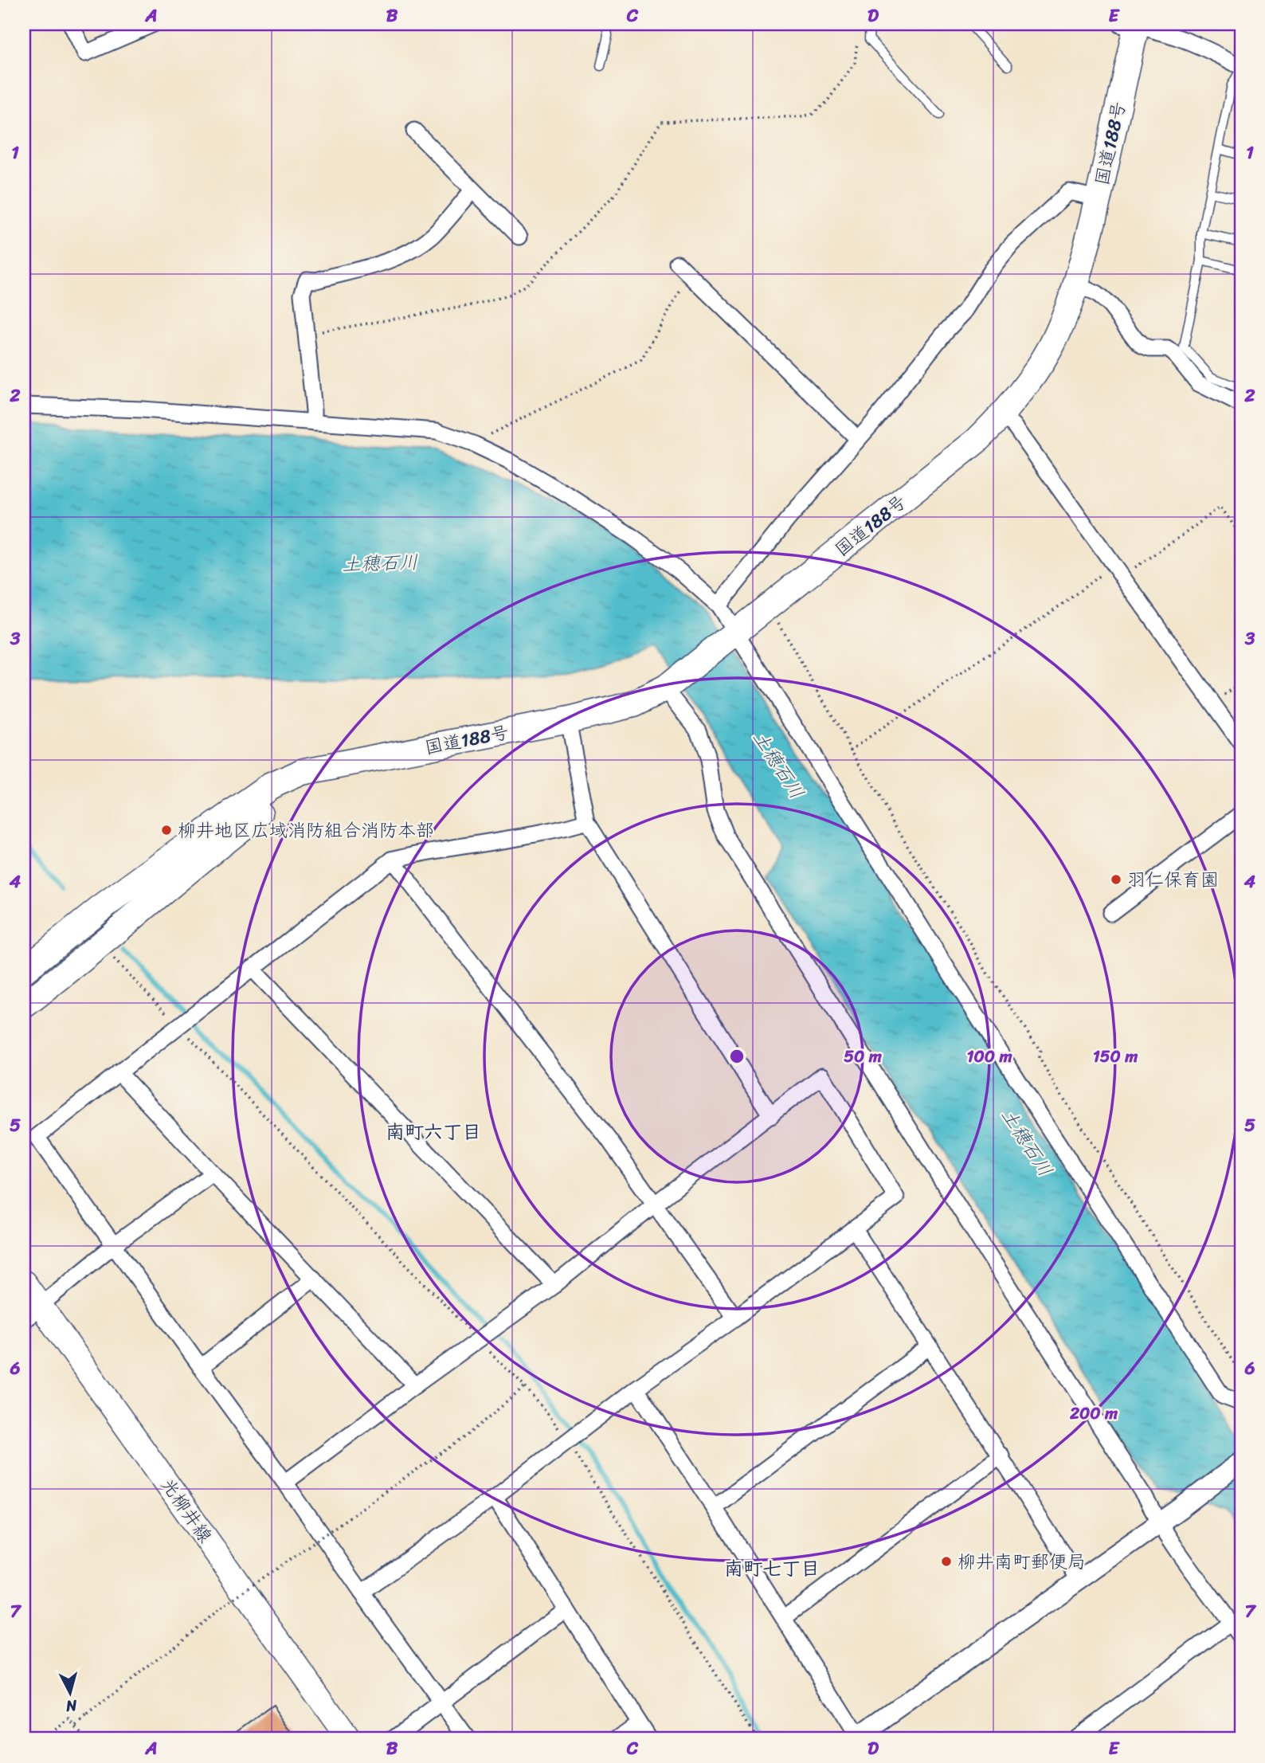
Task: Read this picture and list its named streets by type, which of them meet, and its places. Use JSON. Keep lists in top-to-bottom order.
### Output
{
  "streets": {
    "highway": ["国道188号"],
    "main road": ["光柳井線"]
  },
  "districts": ["南町六丁目", "南町七丁目"],
  "water": ["土穂石川"],
  "places": ["柳井地区広域消防組合消防本部", "羽仁保育園", "柳井南町郵便局"],
  "north": "bottom",
  "grid": {
    "columns": [
      "A",
      "B",
      "C",
      "D",
      "E"
    ],
    "rows": [
      "1",
      "2",
      "3",
      "4",
      "5",
      "6",
      "7"
    ]
  },
  "rings": [
    "50 m",
    "100 m",
    "150 m",
    "200 m"
  ]
}
